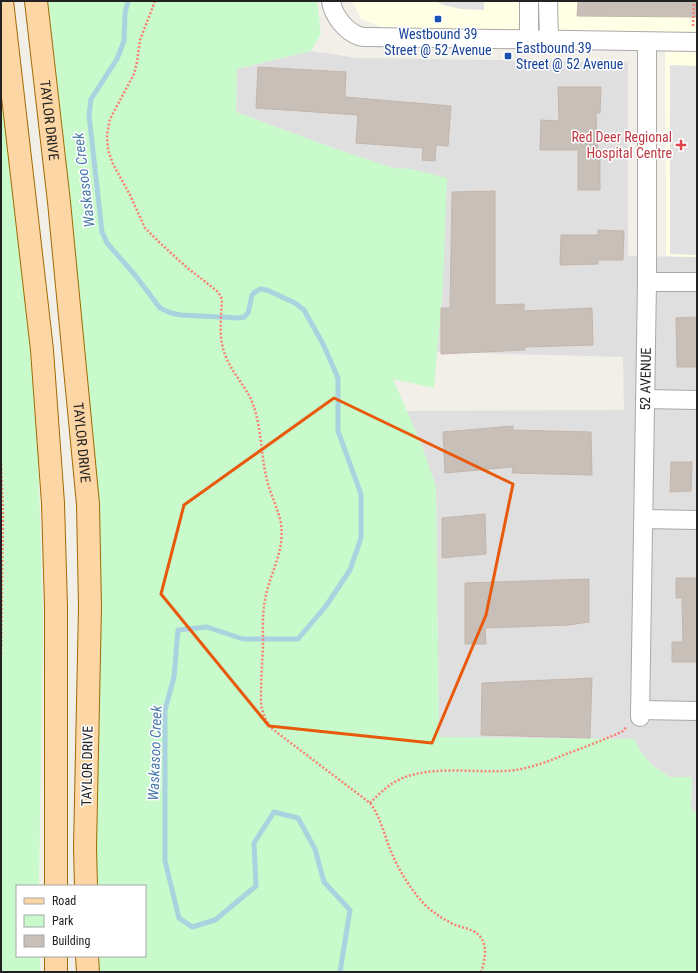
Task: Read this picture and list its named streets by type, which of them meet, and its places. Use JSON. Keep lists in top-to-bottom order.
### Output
{
  "streets": {
    "main road": ["TAYLOR DRIVE"],
    "street": ["52 AVENUE"]
  },
  "water": ["Waskasoo Creek"],
  "places": {
    "transit": ["Westbound 39 Street @ 52 Avenue", "Eastbound 39 Street @ 52 Avenue"],
    "health": ["Red Deer Regional Hospital Centre"]
  },
  "legend": ["Road", "Park", "Building"]
}
